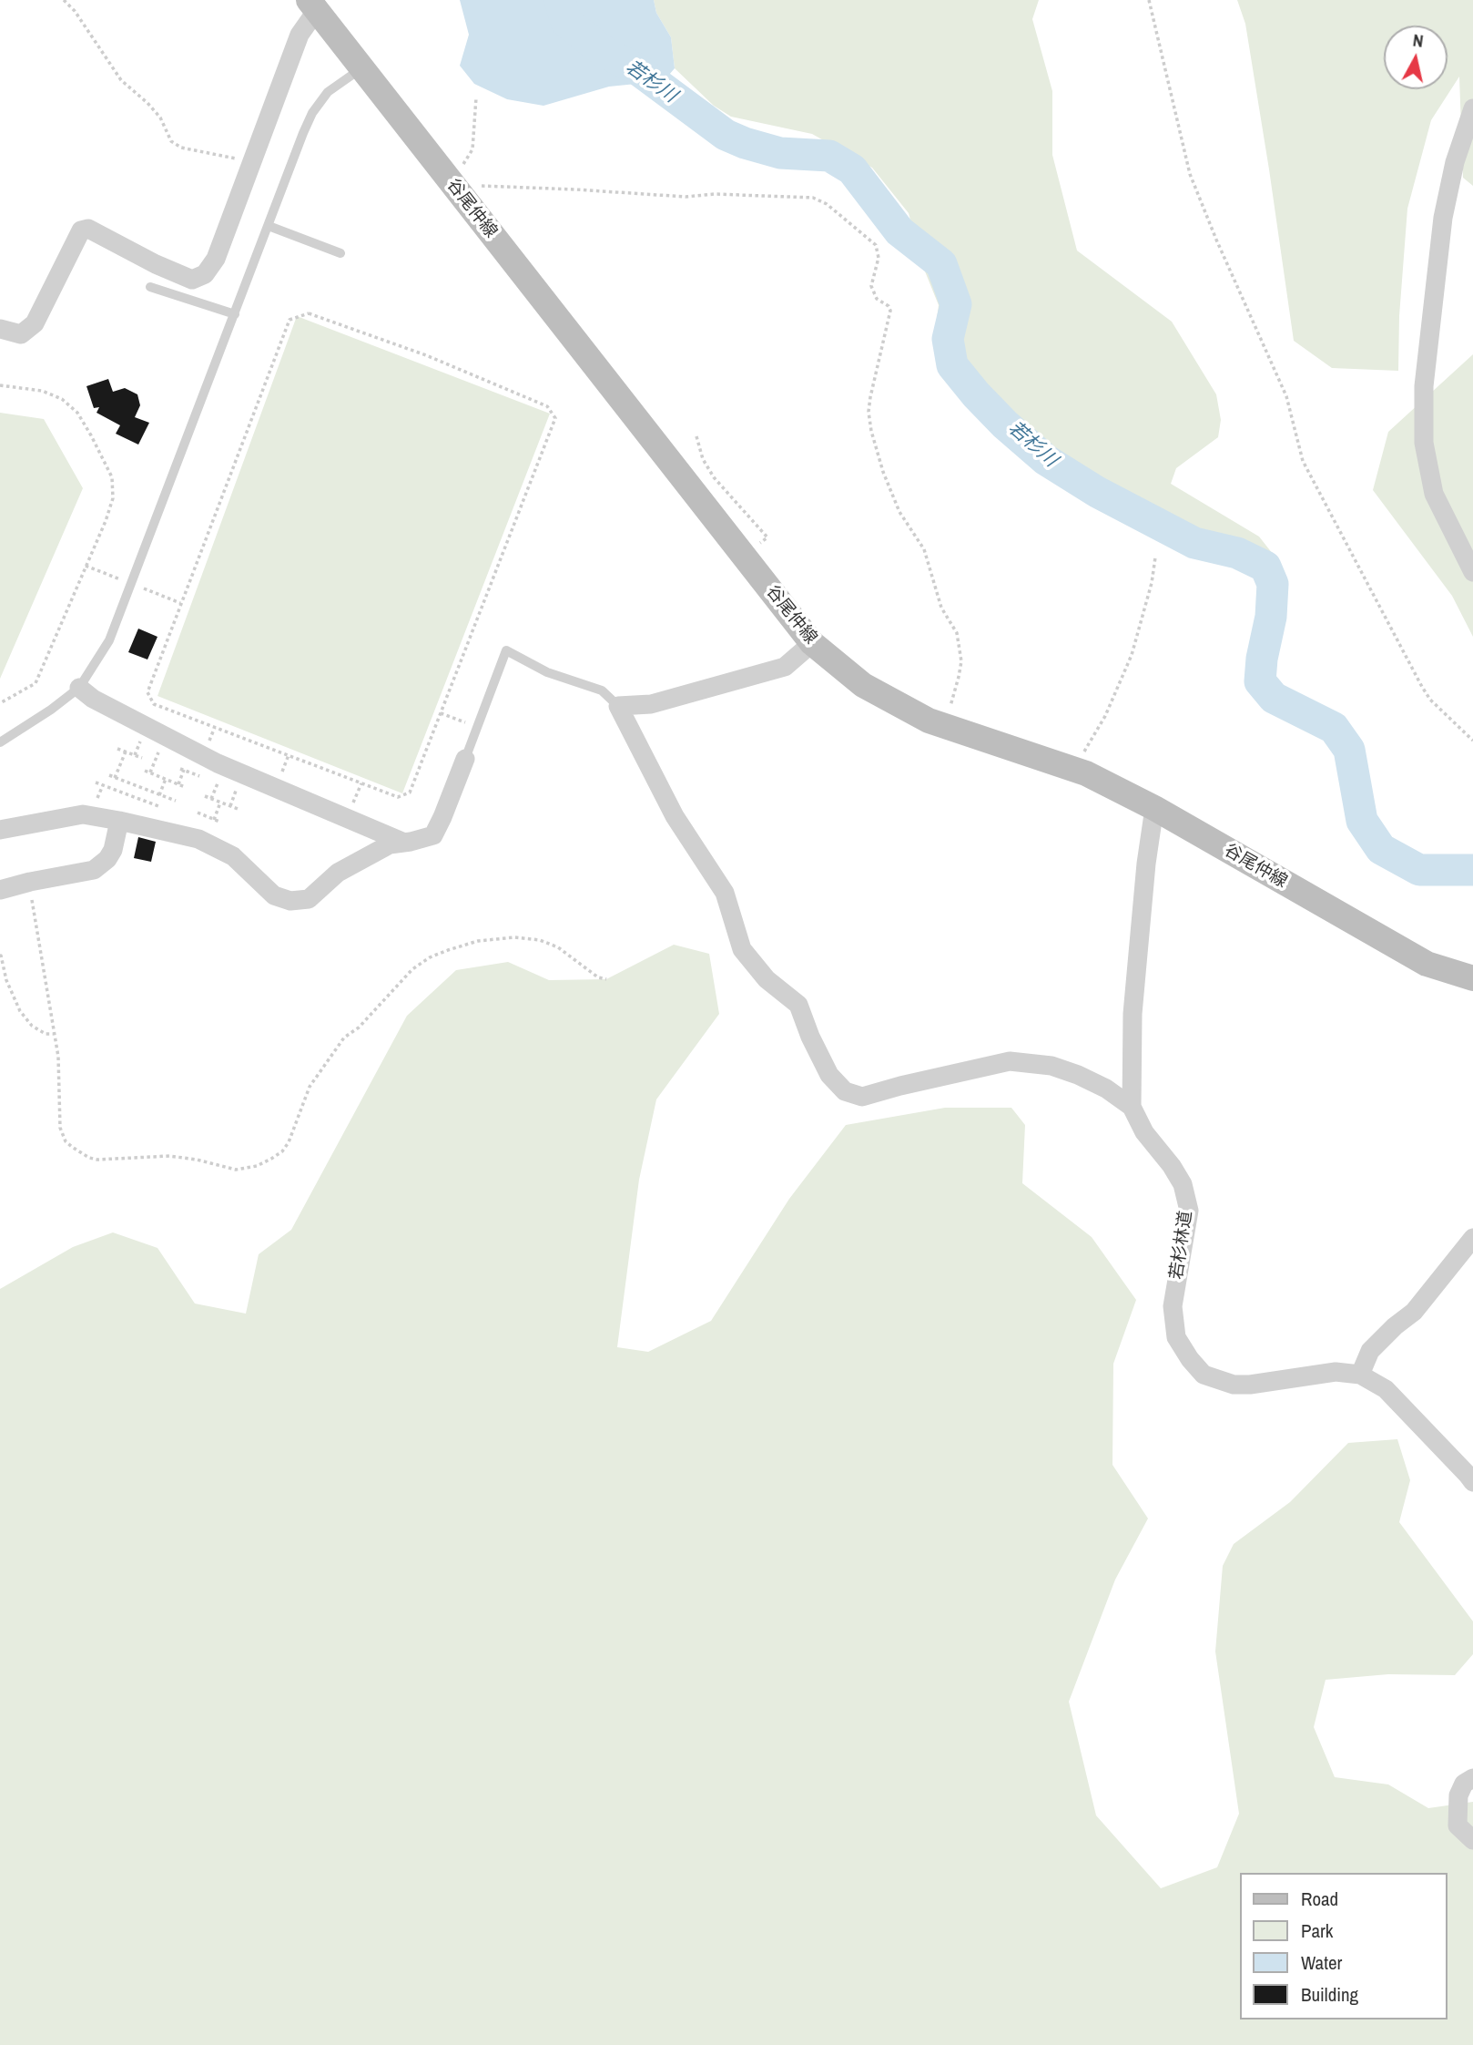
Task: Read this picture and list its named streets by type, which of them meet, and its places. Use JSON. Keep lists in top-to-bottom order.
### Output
{
  "streets": {
    "main road": ["谷尾仲線"],
    "street": ["若杉林道"]
  },
  "water": ["若杉川"],
  "legend": [
    "Road",
    "Park",
    "Water",
    "Building"
  ],
  "north": "top"
}
